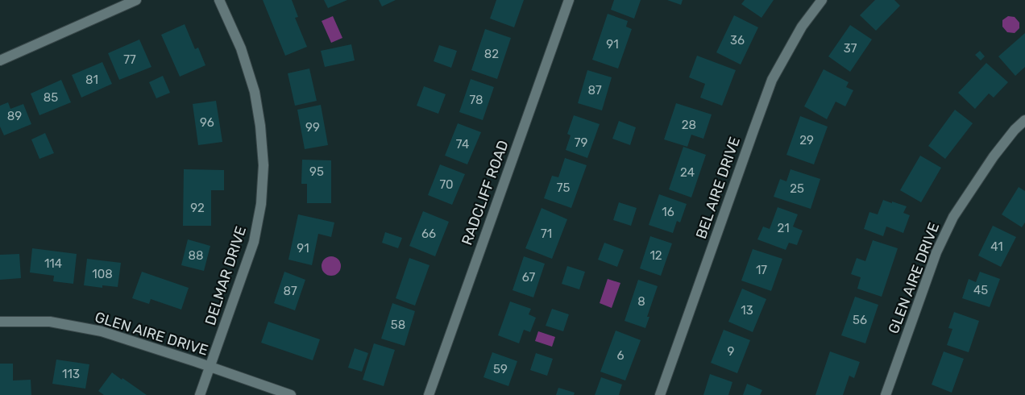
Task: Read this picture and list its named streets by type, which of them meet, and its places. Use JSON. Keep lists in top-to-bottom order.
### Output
{
  "streets": {
    "street": [
      "BEL AIRE DRIVE",
      "RADCLIFF ROAD",
      "DELMAR DRIVE",
      "GLEN AIRE DRIVE"
    ]
  },
  "crossings": [
    ["DELMAR DRIVE", "GLEN AIRE DRIVE"]
  ],
  "house_numbers": [
    "36",
    "91",
    "37",
    "82",
    "77",
    "81",
    "87",
    "85",
    "78",
    "89",
    "96",
    "28",
    "99",
    "29",
    "79",
    "74",
    "95",
    "24",
    "70",
    "75",
    "25",
    "92",
    "16",
    "21",
    "66",
    "71",
    "41",
    "91",
    "88",
    "12",
    "114",
    "17",
    "108",
    "67",
    "45",
    "87",
    "8",
    "13",
    "56",
    "58",
    "9",
    "6",
    "59",
    "113"
  ]
}
